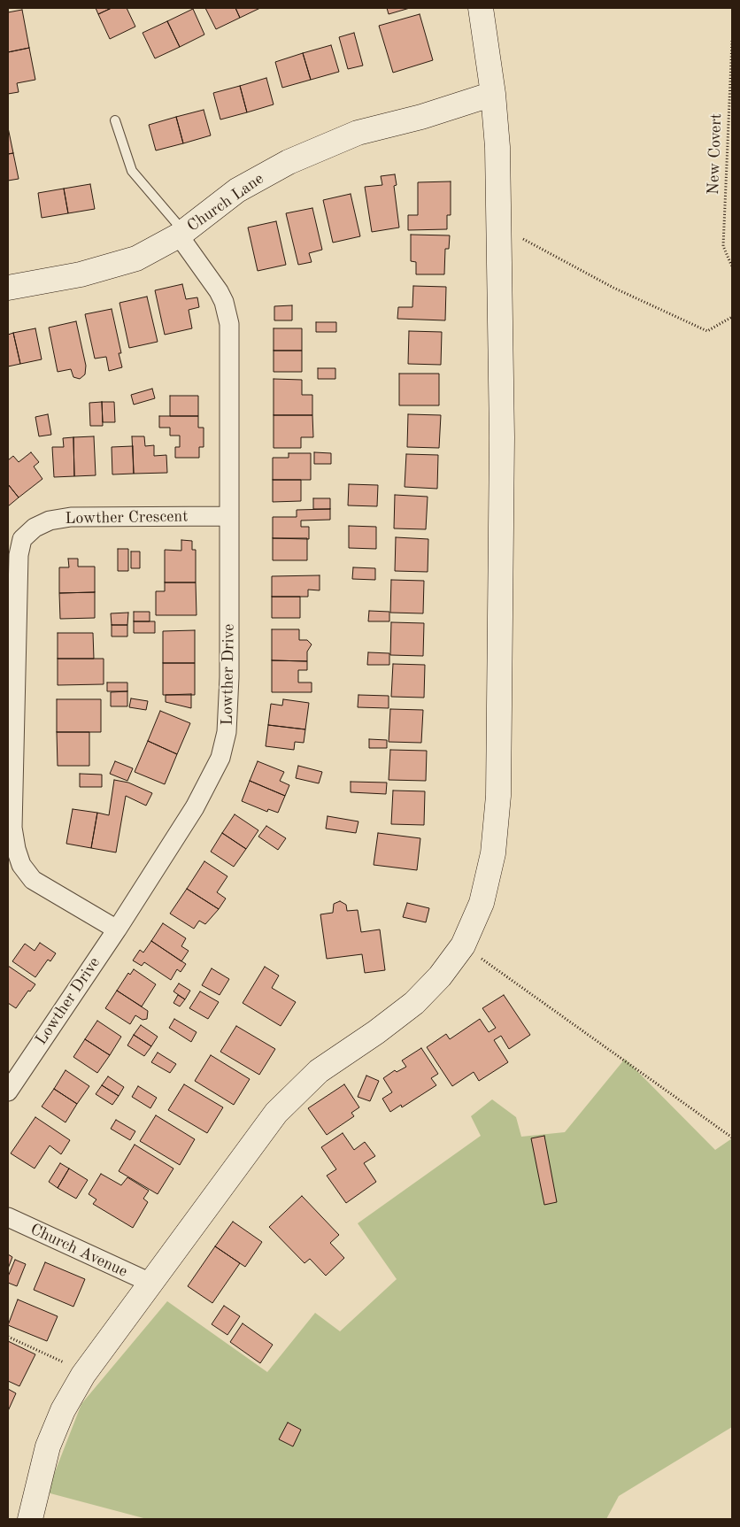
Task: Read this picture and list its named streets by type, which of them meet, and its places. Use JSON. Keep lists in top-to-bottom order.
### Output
{
  "streets": {
    "street": [
      "Church Lane",
      "Lowther Crescent",
      "Lowther Drive",
      "Church Avenue"
    ],
    "path": ["New Covert"]
  },
  "crossings": [
    ["Church Lane", "Lowther Drive"],
    ["Lowther Crescent", "Lowther Drive"]
  ]
}
